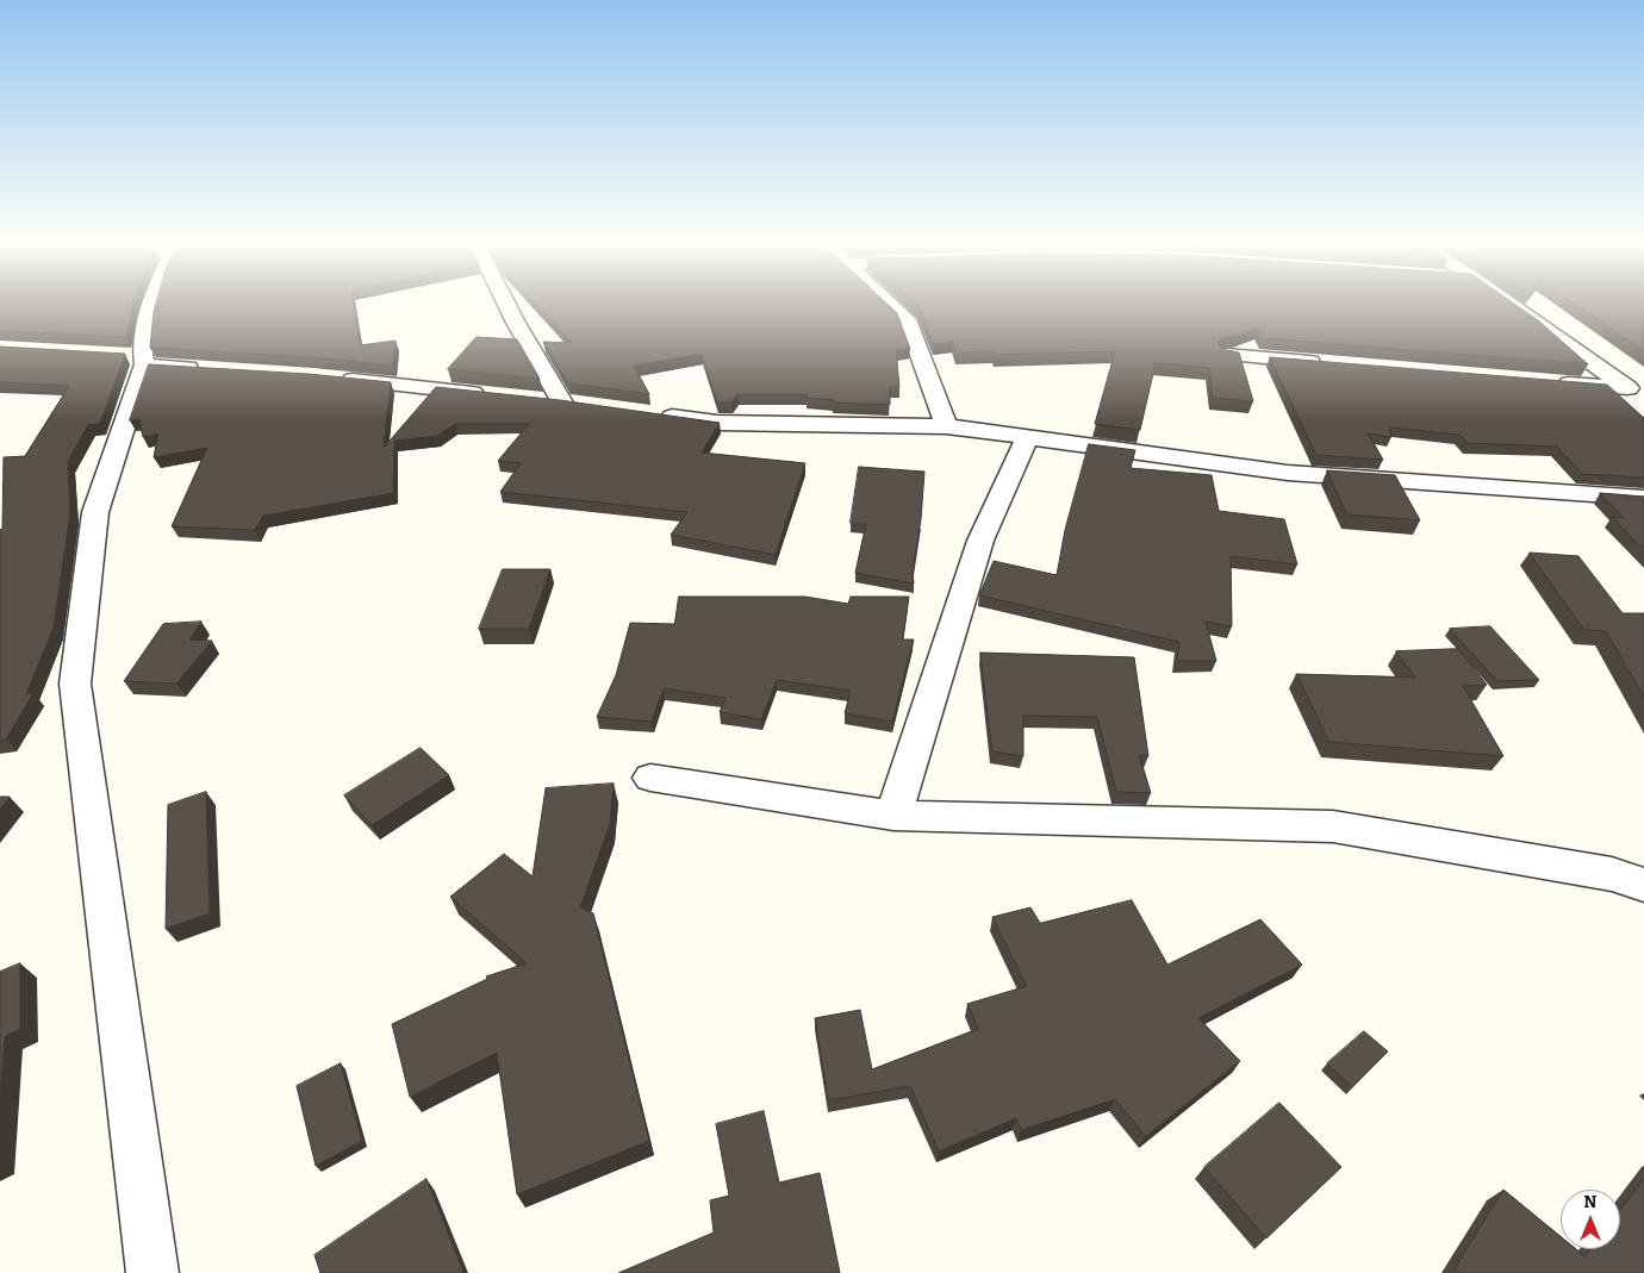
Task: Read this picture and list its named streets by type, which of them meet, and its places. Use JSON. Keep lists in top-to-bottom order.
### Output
{
  "north": "top"
}
